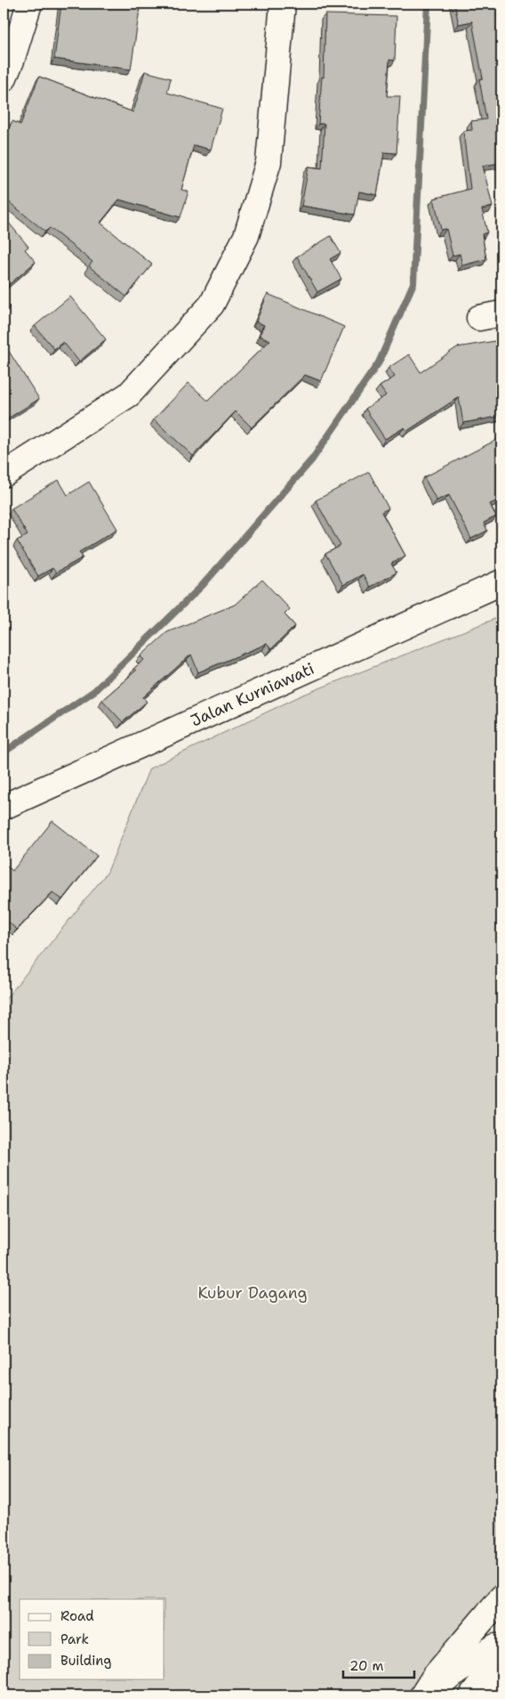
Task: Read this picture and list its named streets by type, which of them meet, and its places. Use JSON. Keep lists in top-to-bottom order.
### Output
{
  "streets": {
    "street": ["Jalan Kurniawati"]
  },
  "parks": ["Kubur Dagang"],
  "legend": ["Road", "Park", "Building"],
  "scale_bar": "20 m"
}
